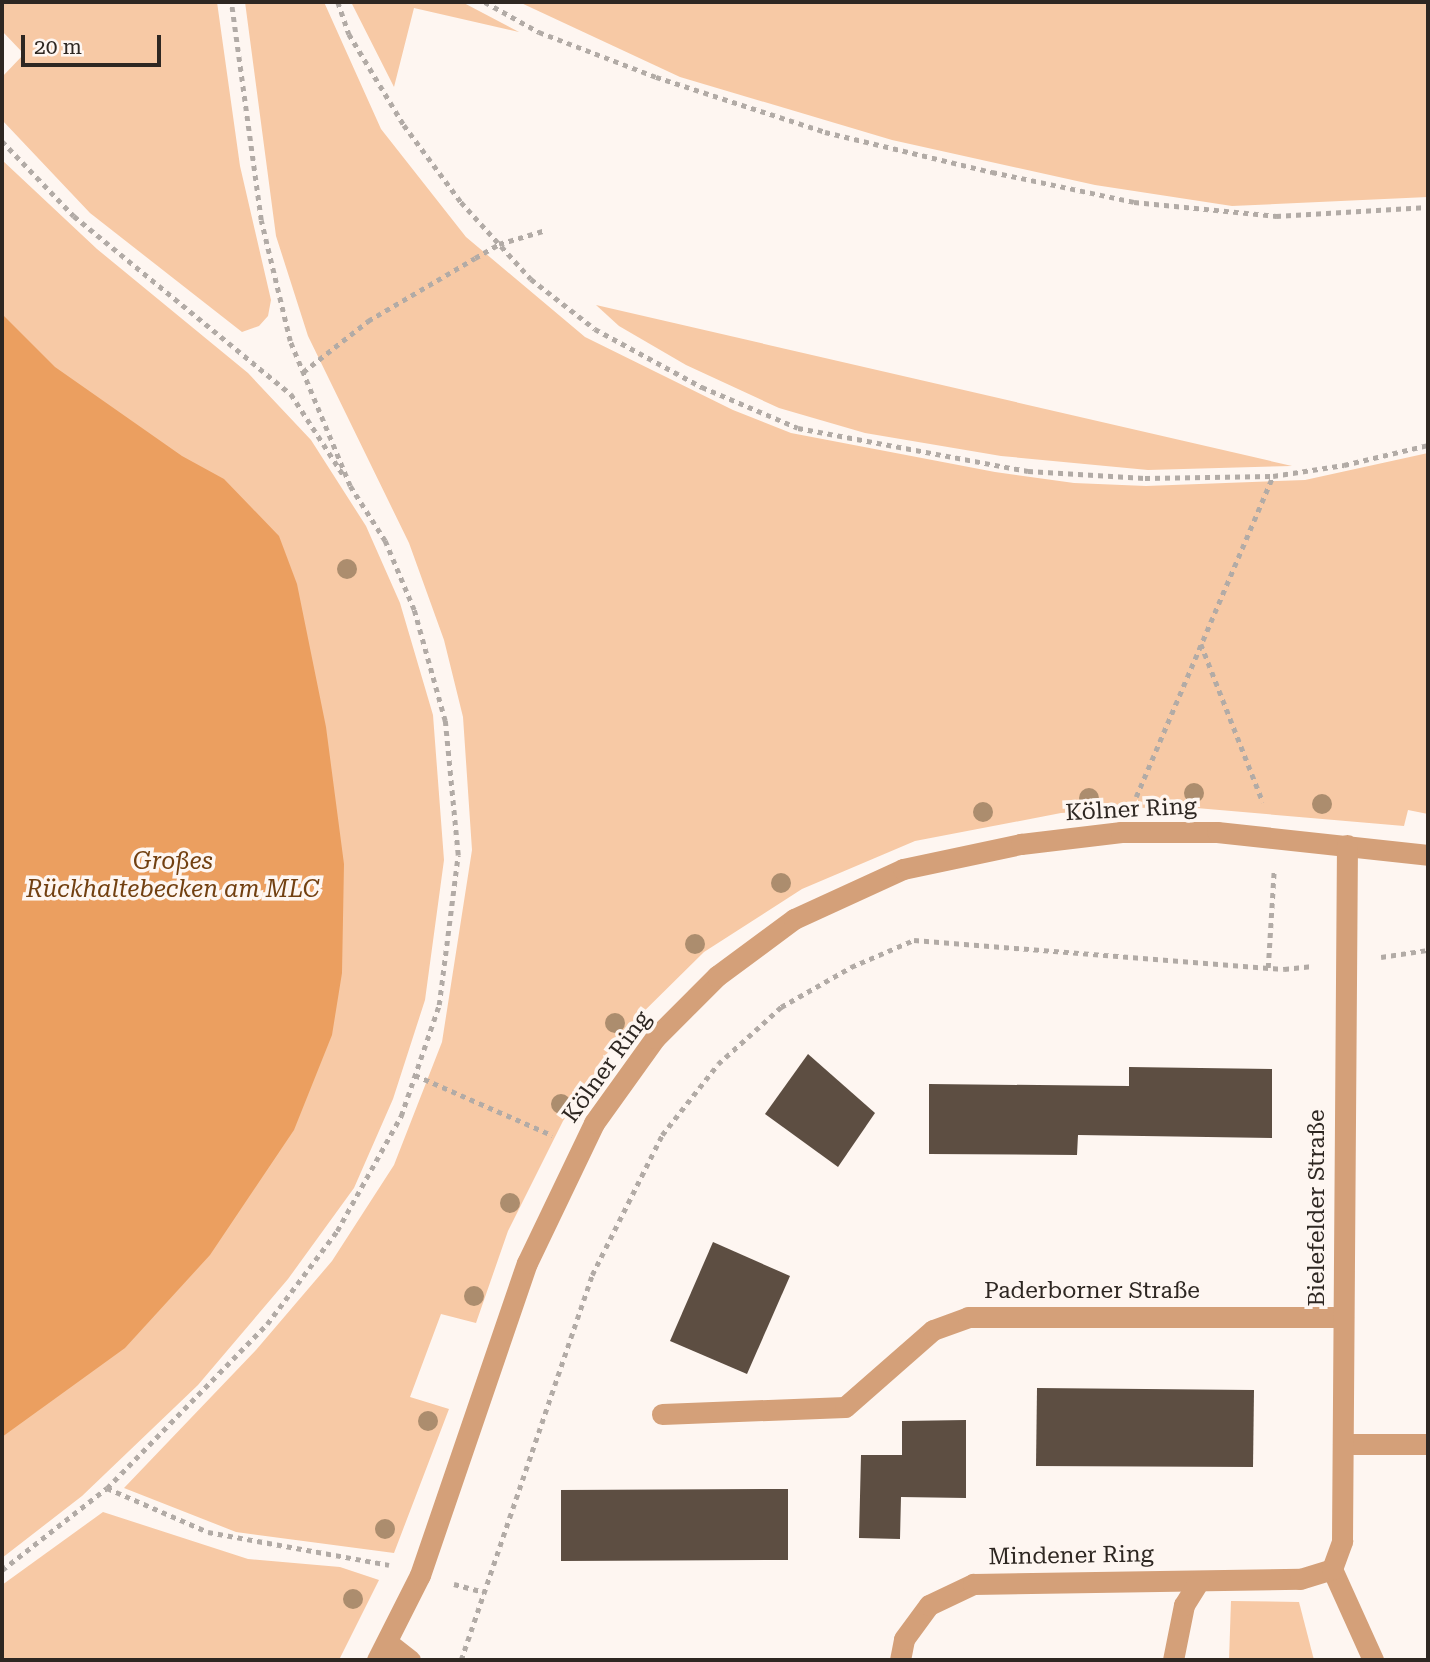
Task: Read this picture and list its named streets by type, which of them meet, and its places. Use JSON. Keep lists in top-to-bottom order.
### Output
{
  "streets": {
    "street": [
      "Kölner Ring",
      "Bielefelder Straße",
      "Paderborner Straße",
      "Mindener Ring"
    ]
  },
  "crossings": [
    ["Kölner Ring", "Bielefelder Straße"],
    ["Bielefelder Straße", "Paderborner Straße"]
  ],
  "water": ["Großes Rückhaltebecken am MLC"],
  "scale_bar": "20 m"
}
